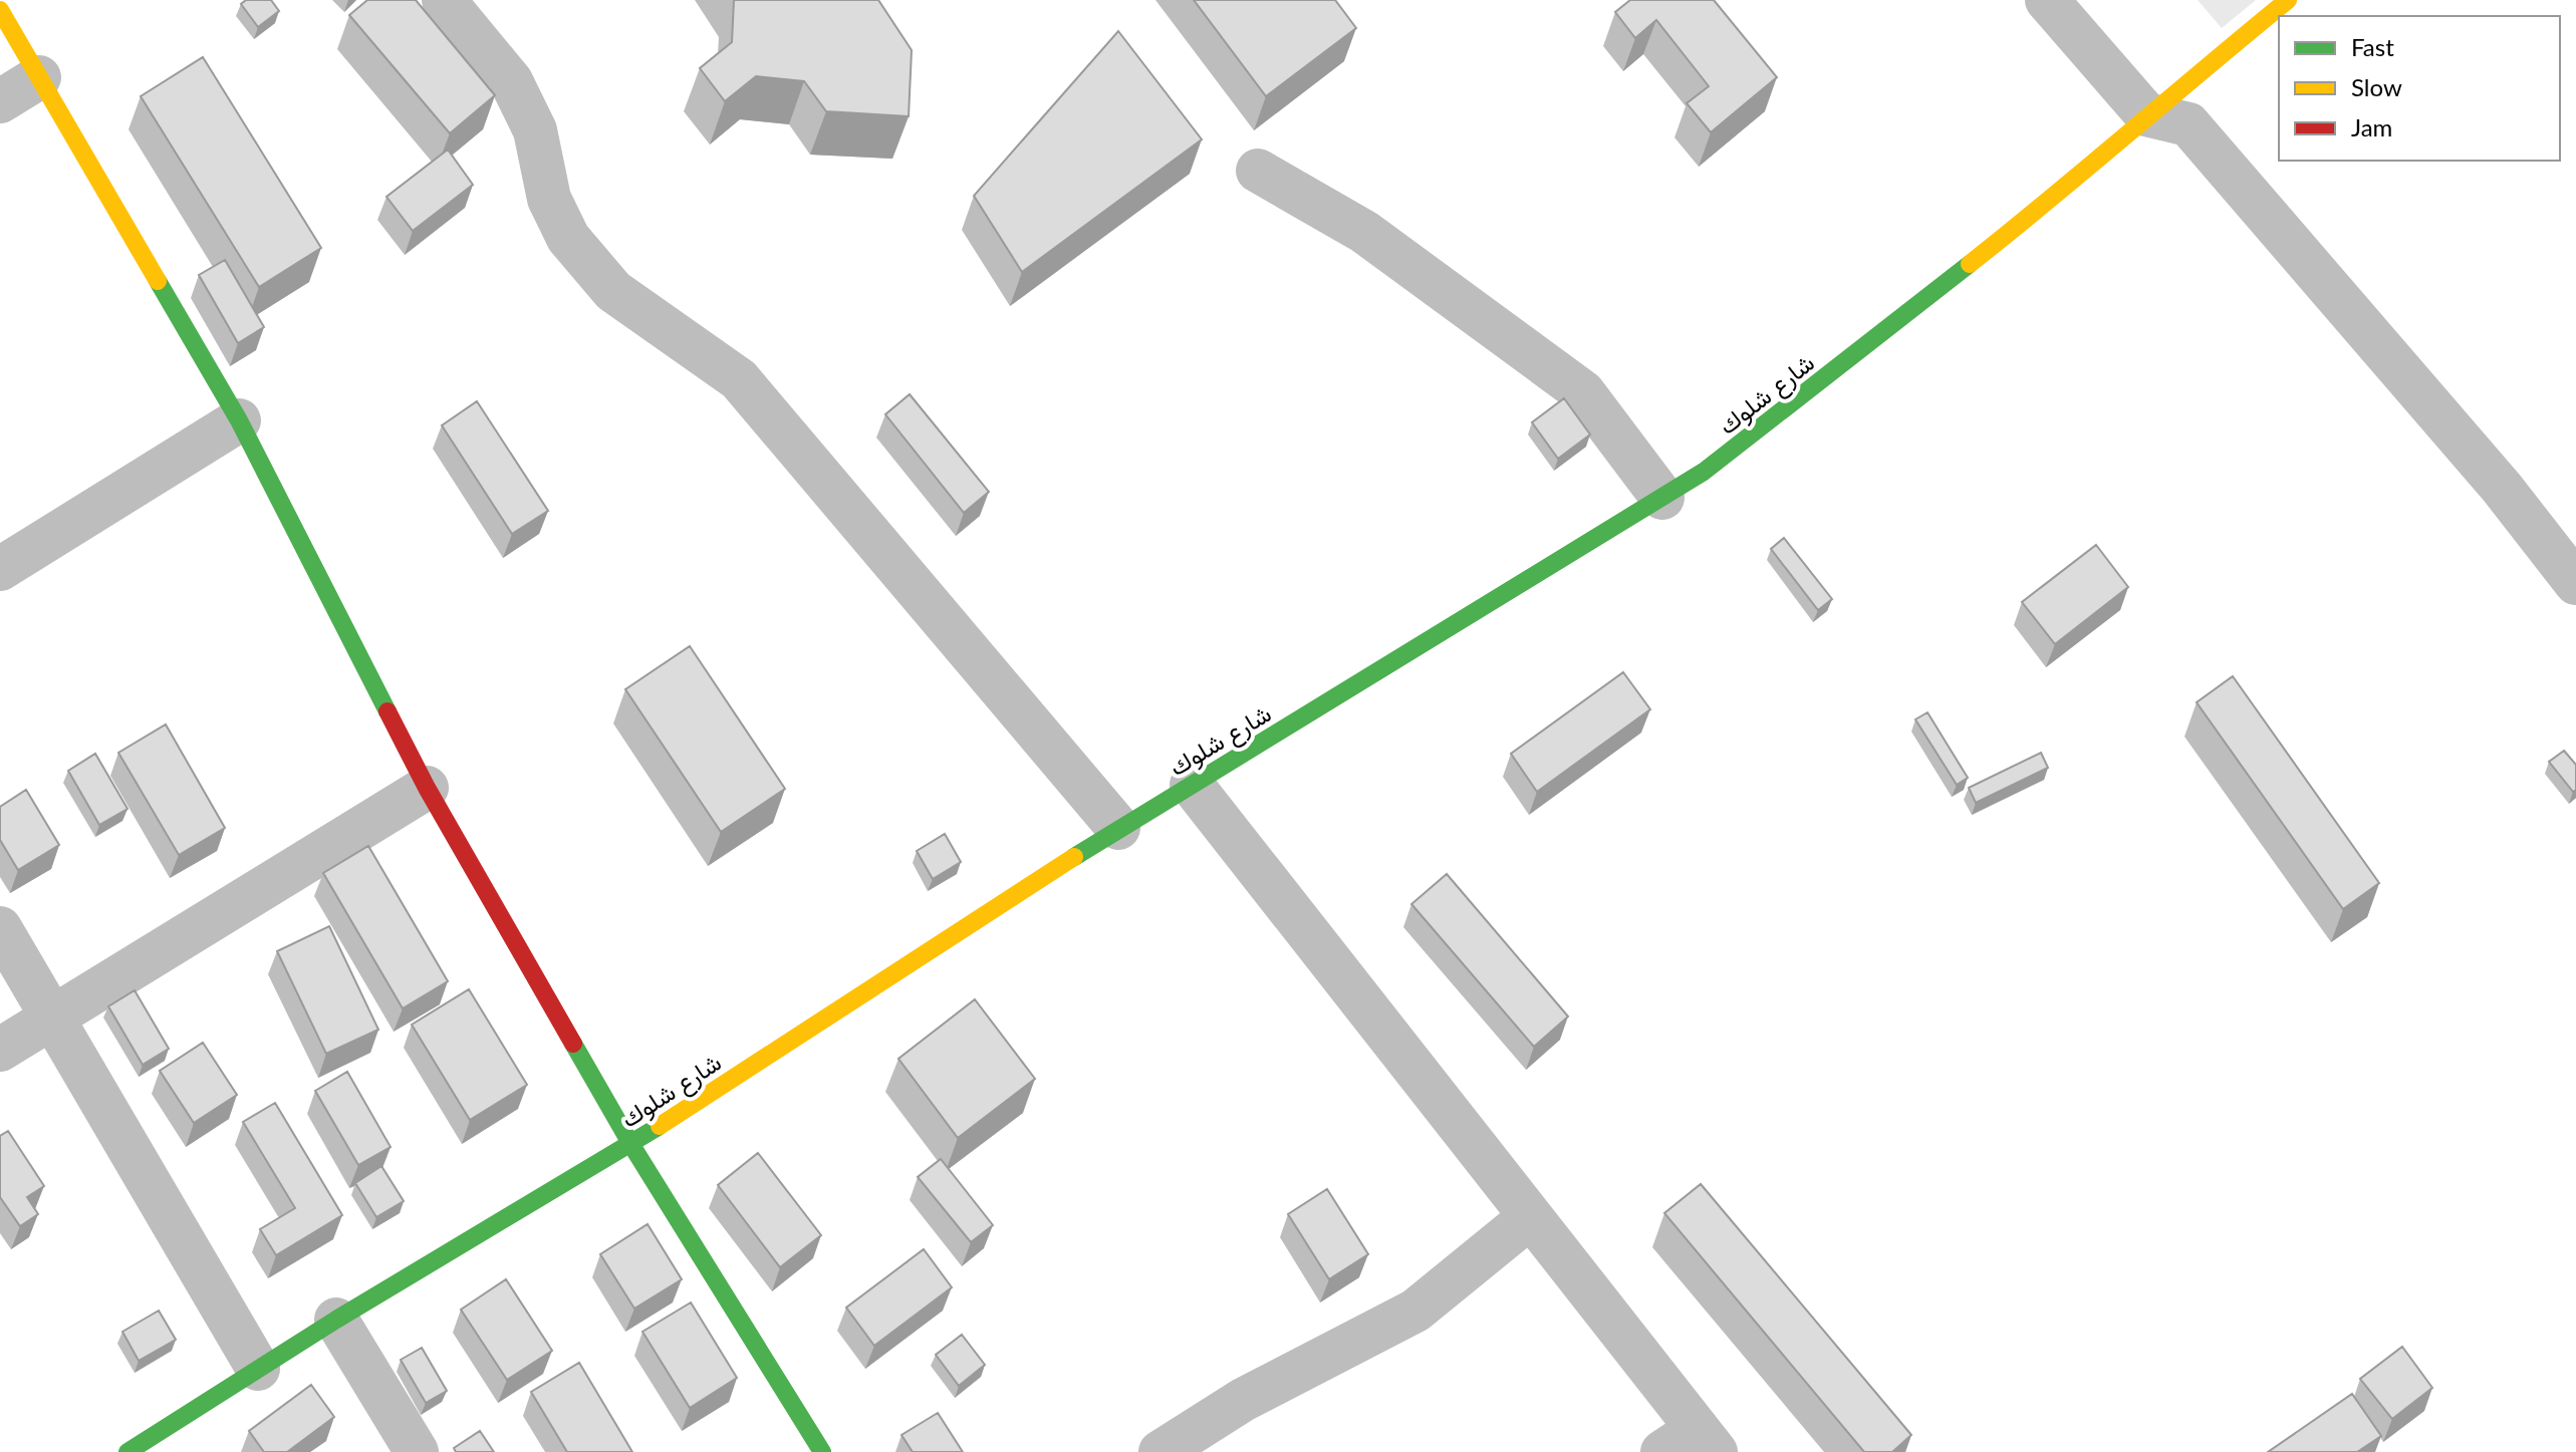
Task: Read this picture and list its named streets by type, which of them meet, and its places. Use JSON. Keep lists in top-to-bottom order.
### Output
{
  "streets": {
    "street": ["شارع شلوك"]
  },
  "legend": ["Fast", "Slow", "Jam"]
}
